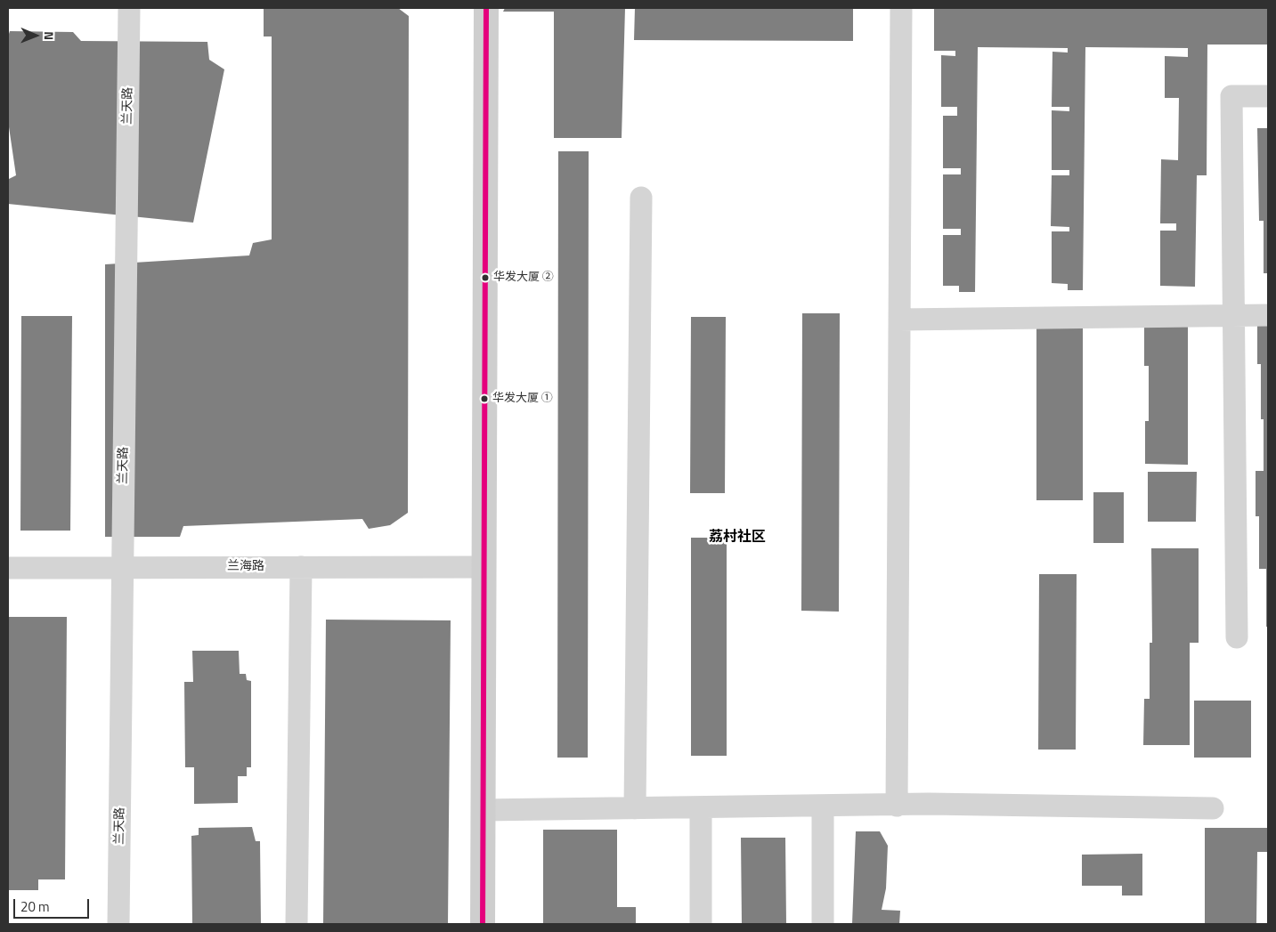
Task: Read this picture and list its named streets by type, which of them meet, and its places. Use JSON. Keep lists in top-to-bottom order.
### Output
{
  "streets": {
    "street": ["兰天路", "兰海路"]
  },
  "crossings": [
    ["兰天路", "兰海路"]
  ],
  "districts": ["荔村社区"],
  "places": ["华发大厦 ②", "华发大厦 ①"],
  "scale_bar": "20 m",
  "north": "right"
}
